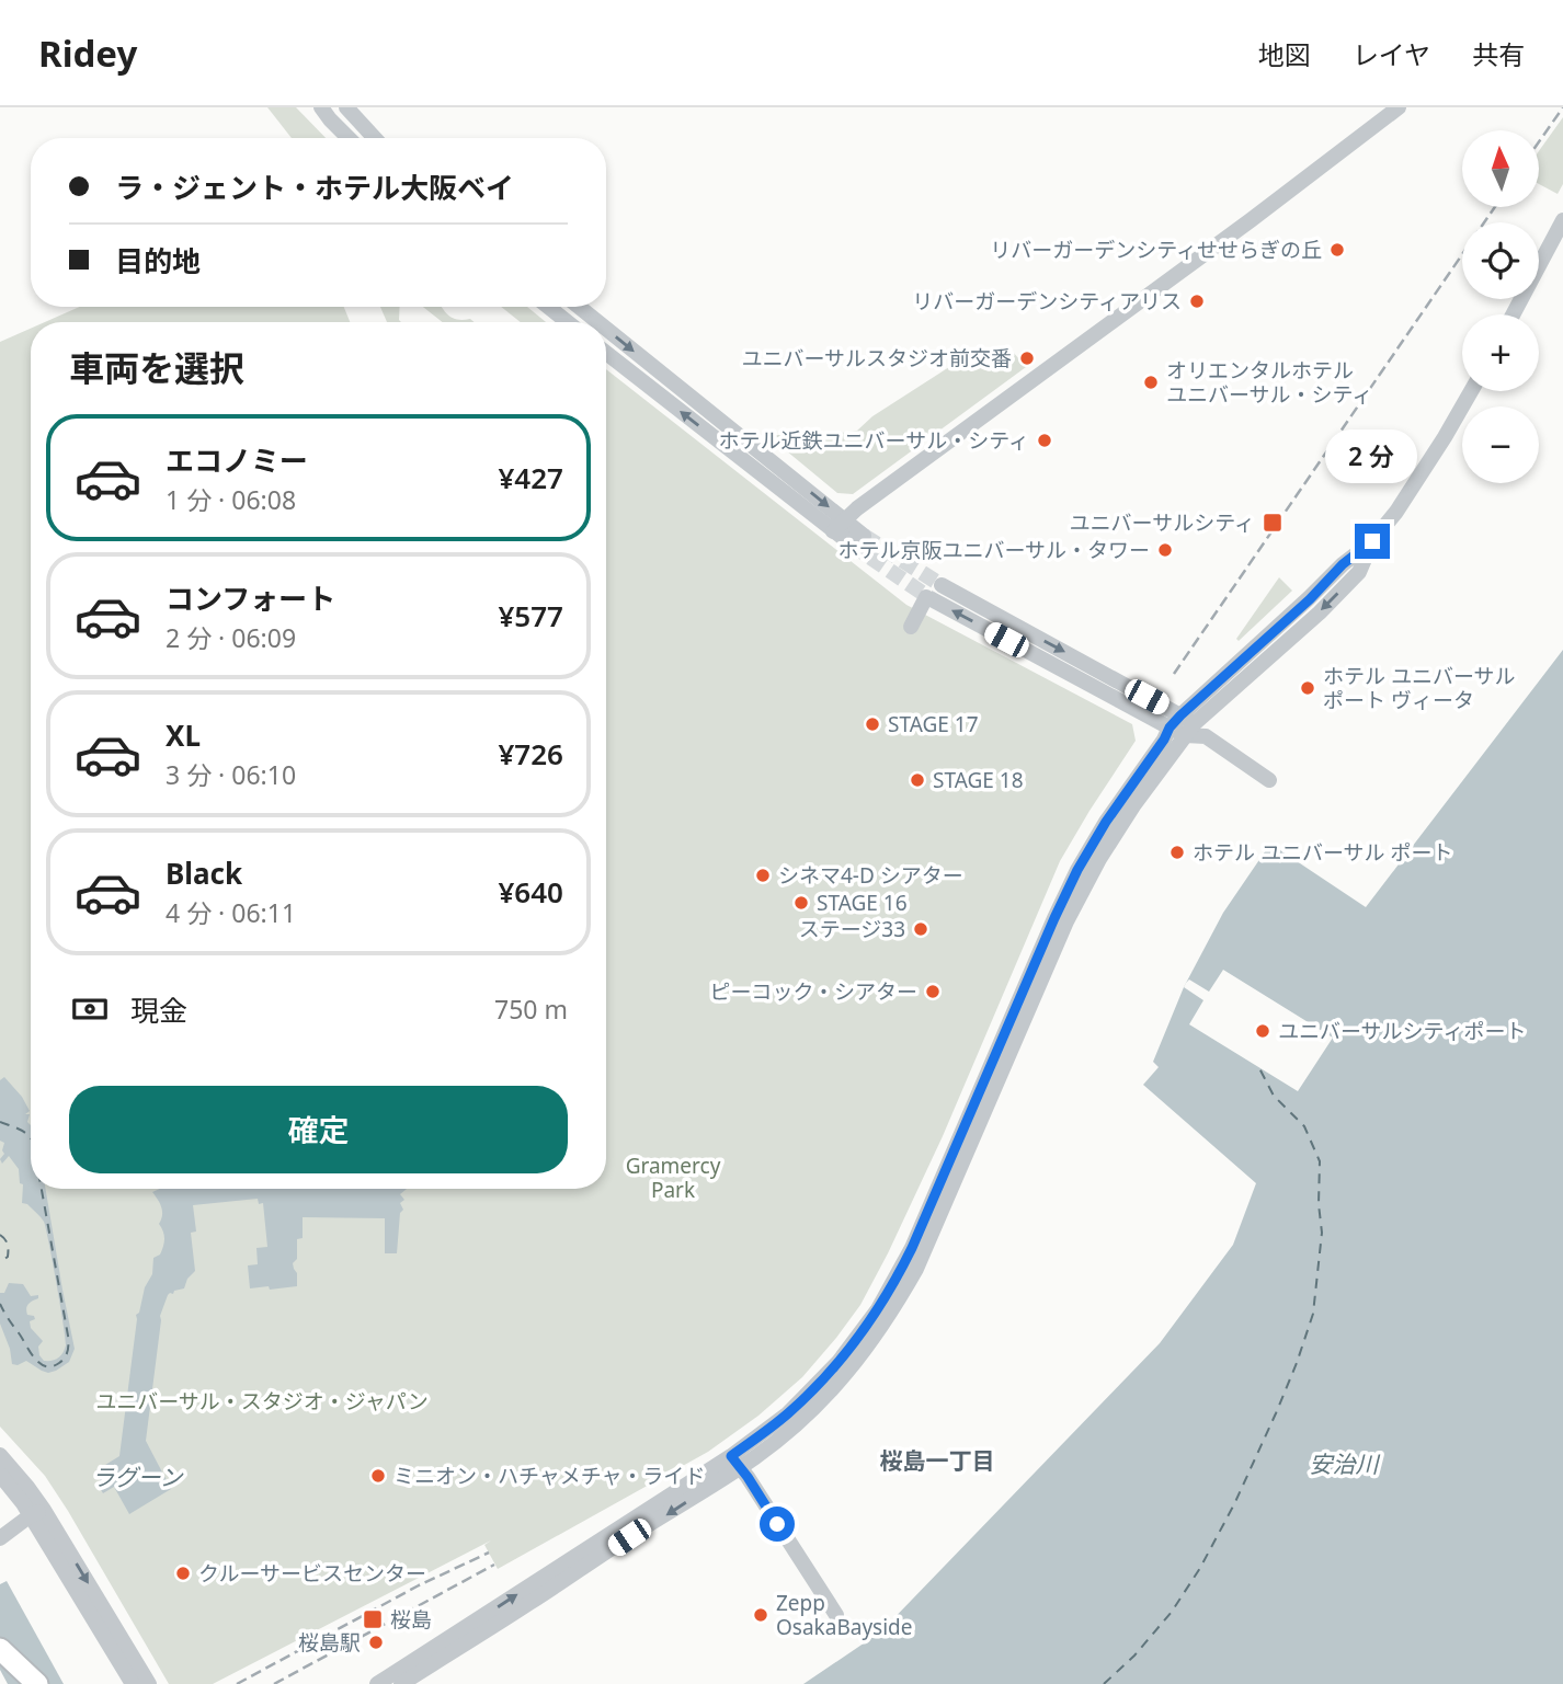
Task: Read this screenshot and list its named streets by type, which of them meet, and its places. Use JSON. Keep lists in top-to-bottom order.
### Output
{
  "districts": ["桜島一丁目"],
  "water": ["安治川", "ラグーン"],
  "parks": ["Gramercy Park", "ユニバーサル・スタジオ・ジャパン"],
  "places": {
    "other": [
      "リバーガーデンシティせせらぎの丘",
      "リバーガーデンシティアリス",
      "ユニバーサルスタジオ前交番",
      "オリエンタルホテル ユニバーサル・シティ",
      "ホテル近鉄ユニバーサル・シティ",
      "ホテル京阪ユニバーサル・タワー",
      "ホテル ユニバーサル ポート ヴィータ",
      "STAGE 17",
      "STAGE 18",
      "ホテル ユニバーサル ポート",
      "シネマ4-D シアター",
      "STAGE 16",
      "ステージ33",
      "ピーコック・シアター",
      "ユニバーサルシティポート",
      "ミニオン・ハチャメチャ・ライド",
      "クルーサービスセンター",
      "Zepp OsakaBayside",
      "桜島駅"
    ],
    "transit": ["ユニバーサルシティ", "桜島"]
  },
  "north": "top",
  "page": {
    "header": "Ridey",
    "nav": ["地図", "レイヤ", "共有"],
    "map_buttons": ["+", "−"],
    "banner": ["ラ・ジェント・ホテル大阪ベイ", "目的地"],
    "heading": "車両を選択",
    "list": [
      {
        "name": "エコノミー",
        "note": "1 分 · 06:08",
        "value": "¥427"
      },
      {
        "name": "コンフォート",
        "note": "2 分 · 06:09",
        "value": "¥577"
      },
      {
        "name": "XL",
        "note": "3 分 · 06:10",
        "value": "¥726"
      },
      {
        "name": "Black",
        "note": "4 分 · 06:11",
        "value": "¥640"
      }
    ],
    "bubble": "2 分",
    "pay": ["現金", "750 m"],
    "buttons": "確定"
  }
}
